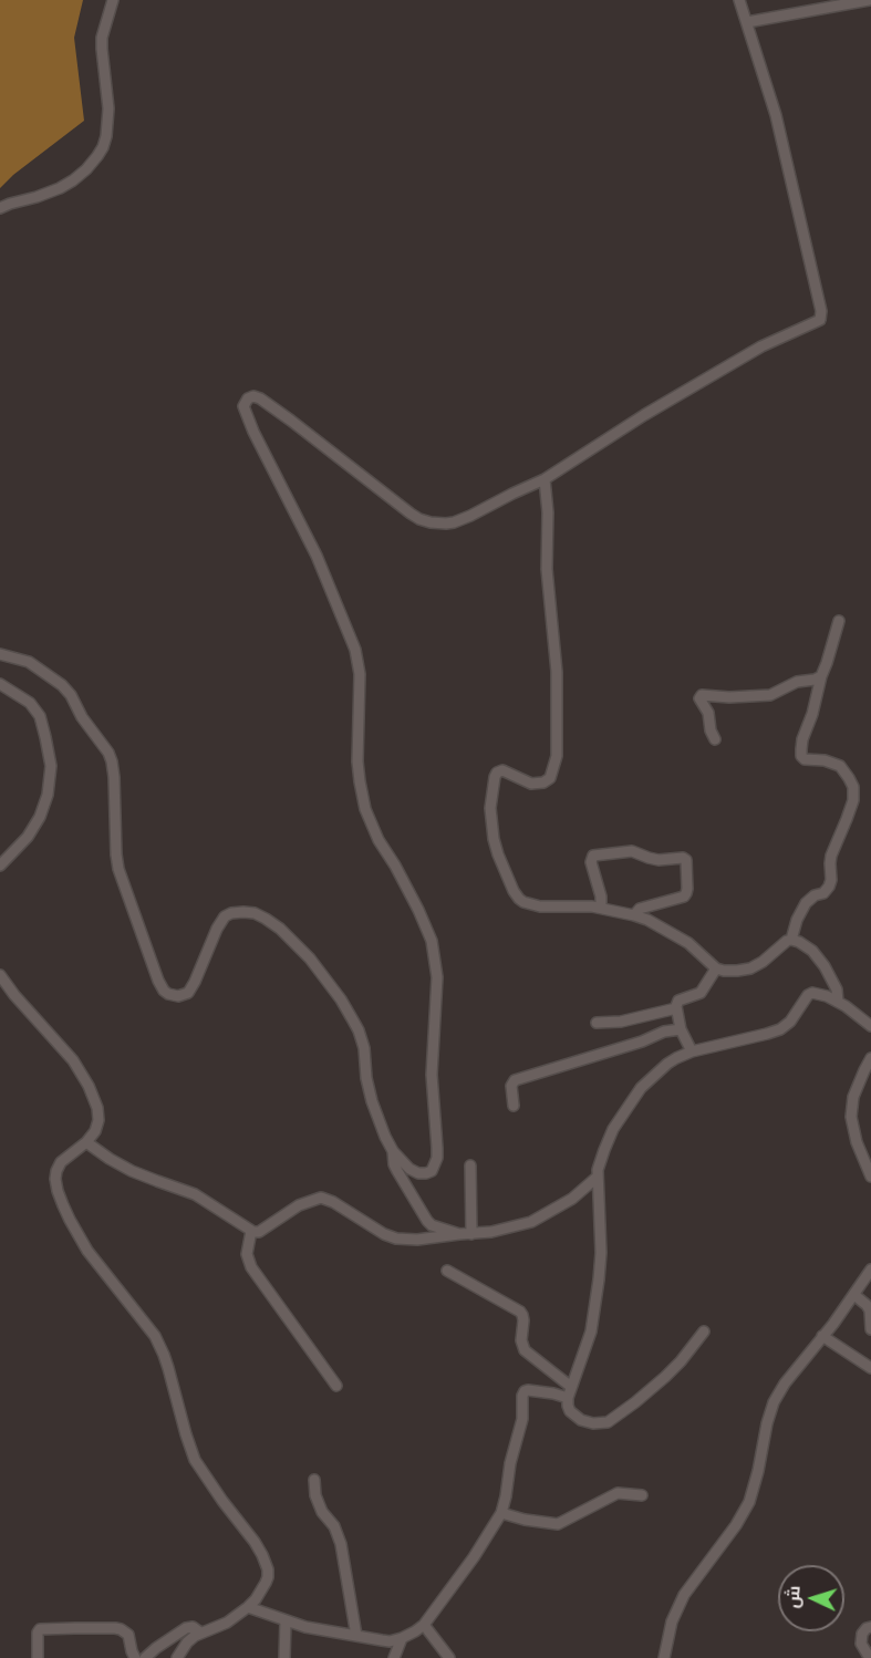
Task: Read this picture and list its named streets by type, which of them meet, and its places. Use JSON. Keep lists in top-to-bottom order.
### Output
{
  "north": "left"
}
